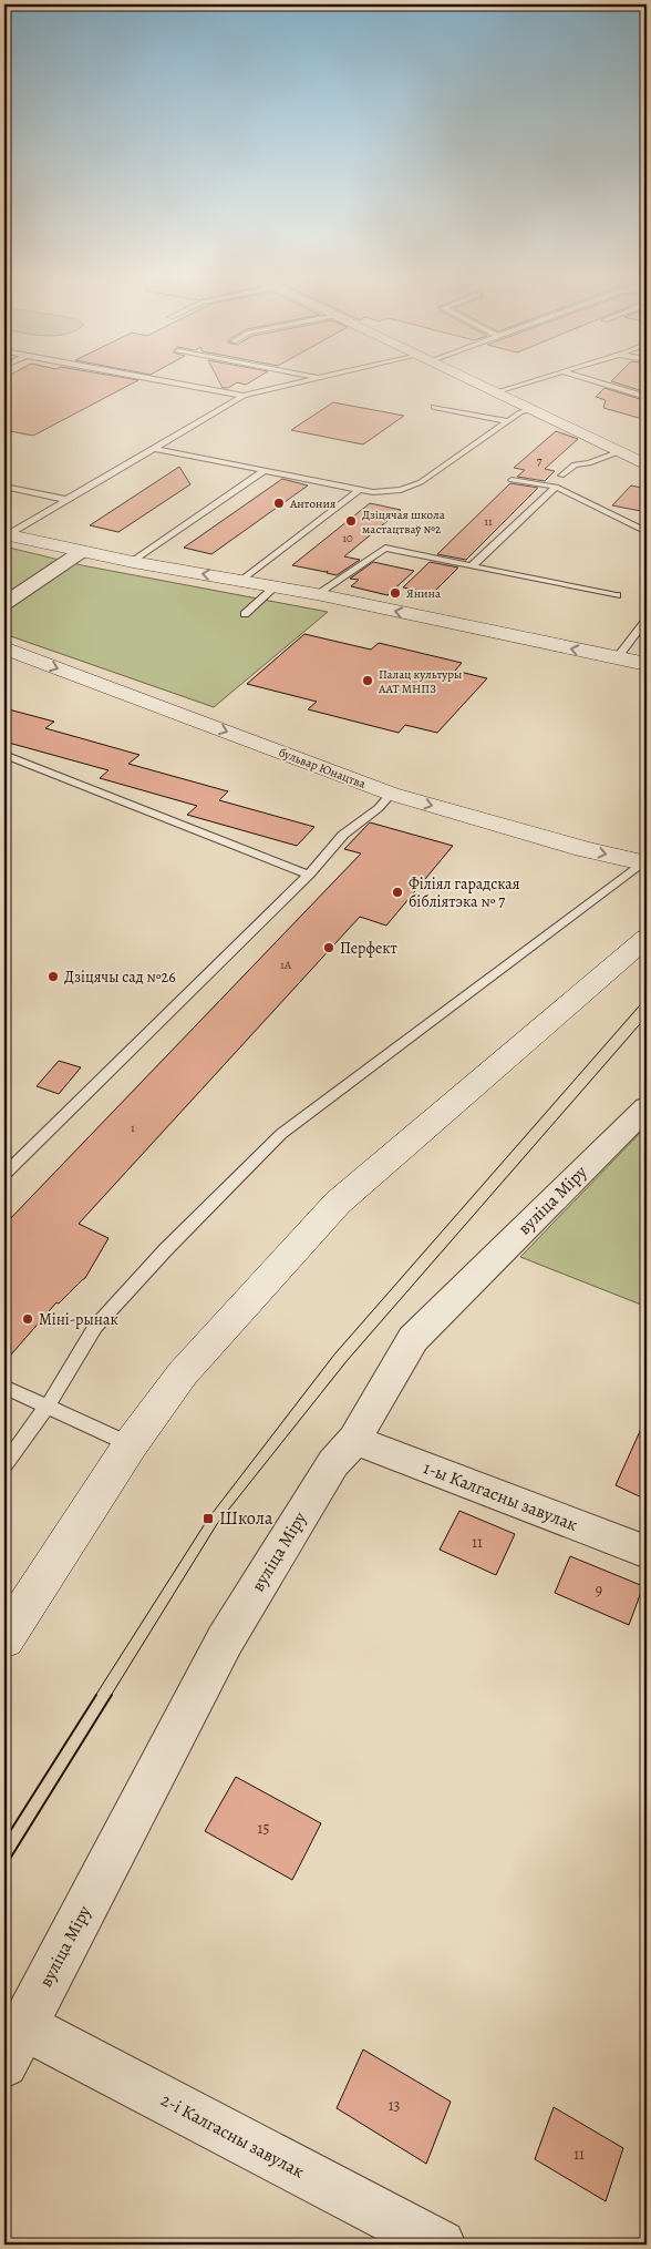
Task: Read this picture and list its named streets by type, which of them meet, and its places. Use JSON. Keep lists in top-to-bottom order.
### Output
{
  "streets": {
    "street": [
      "бульвар Юнацтва",
      "вуліца Міру",
      "1-ы Калгасны завулак",
      "2-і Калгасны завулак"
    ]
  },
  "crossings": [
    ["вуліца Міру", "1-ы Калгасны завулак"],
    ["вуліца Міру", "2-і Калгасны завулак"]
  ],
  "places": {
    "other": [
      "Антония",
      "Дзіцячая школа мастацтваў №2",
      "Янина",
      "Палац культуры ААТ МНПЗ",
      "Філіял гарадская бібліятэка № 7",
      "Перфект",
      "Дзіцячы сад №26",
      "Міні-рынак"
    ],
    "transit": ["Школа"]
  },
  "house_numbers": [
    "7",
    "11",
    "10",
    "1А",
    "1",
    "11",
    "9",
    "15",
    "13",
    "11"
  ]
}
